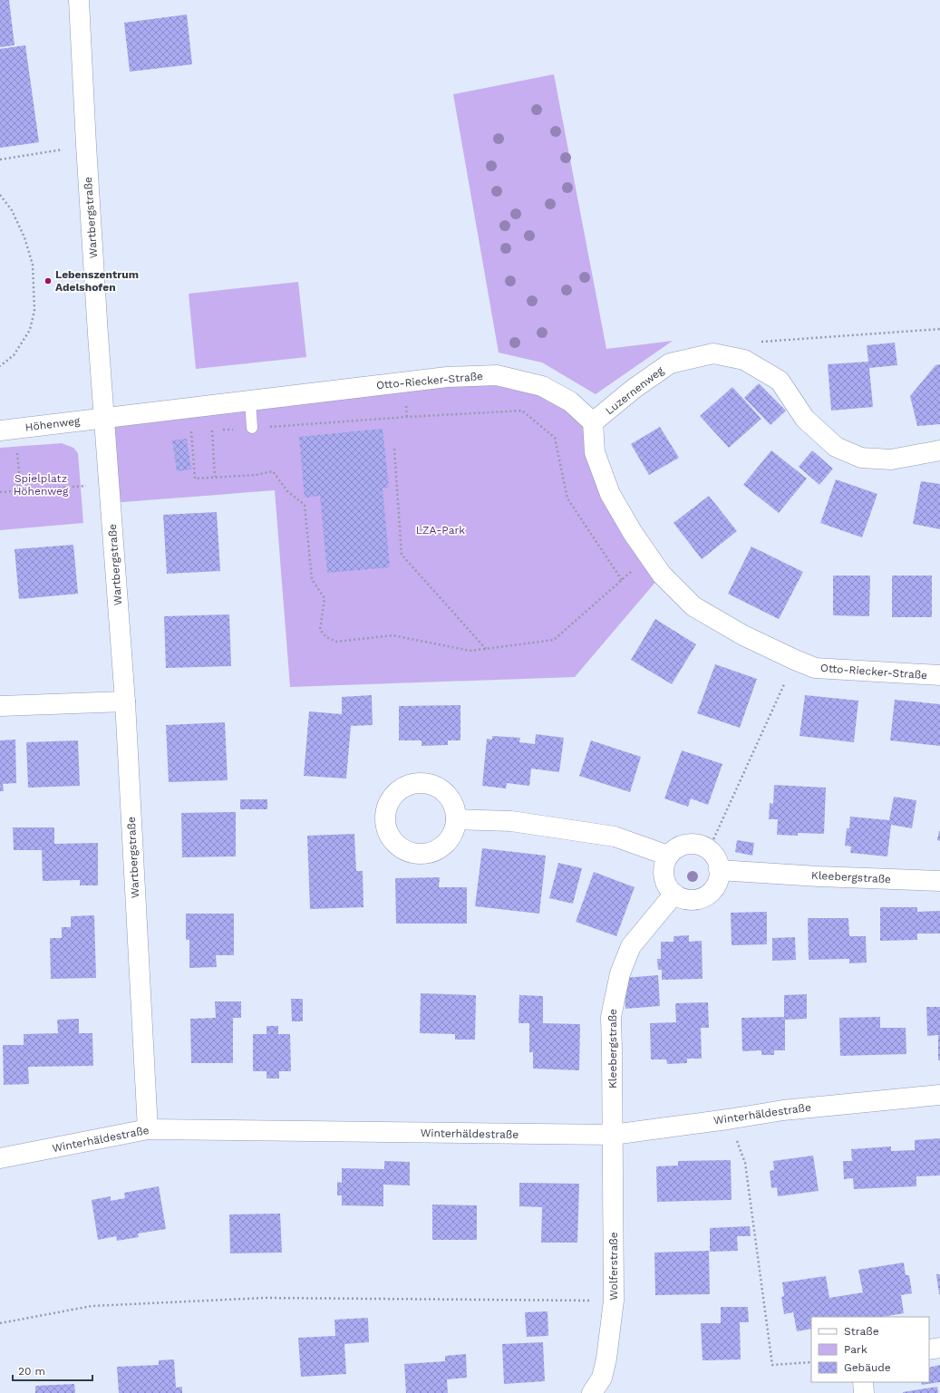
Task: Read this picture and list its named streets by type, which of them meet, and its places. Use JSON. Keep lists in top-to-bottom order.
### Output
{
  "streets": {
    "street": [
      "Wartbergstraße",
      "Otto-Riecker-Straße",
      "Luzernenweg",
      "Höhenweg",
      "Kleebergstraße",
      "Winterhäldestraße",
      "Wolferstraße"
    ]
  },
  "crossings": [
    ["Wartbergstraße", "Otto-Riecker-Straße"],
    ["Wartbergstraße", "Höhenweg"],
    ["Wartbergstraße", "Winterhäldestraße"],
    ["Otto-Riecker-Straße", "Luzernenweg"],
    ["Otto-Riecker-Straße", "Höhenweg"],
    ["Kleebergstraße", "Winterhäldestraße"],
    ["Kleebergstraße", "Wolferstraße"],
    ["Winterhäldestraße", "Wolferstraße"]
  ],
  "parks": ["Spielplatz Höhenweg", "LZA-Park"],
  "places": ["Lebenszentrum Adelshofen"],
  "legend": ["Straße", "Park", "Gebäude"],
  "scale_bar": "20 m"
}
